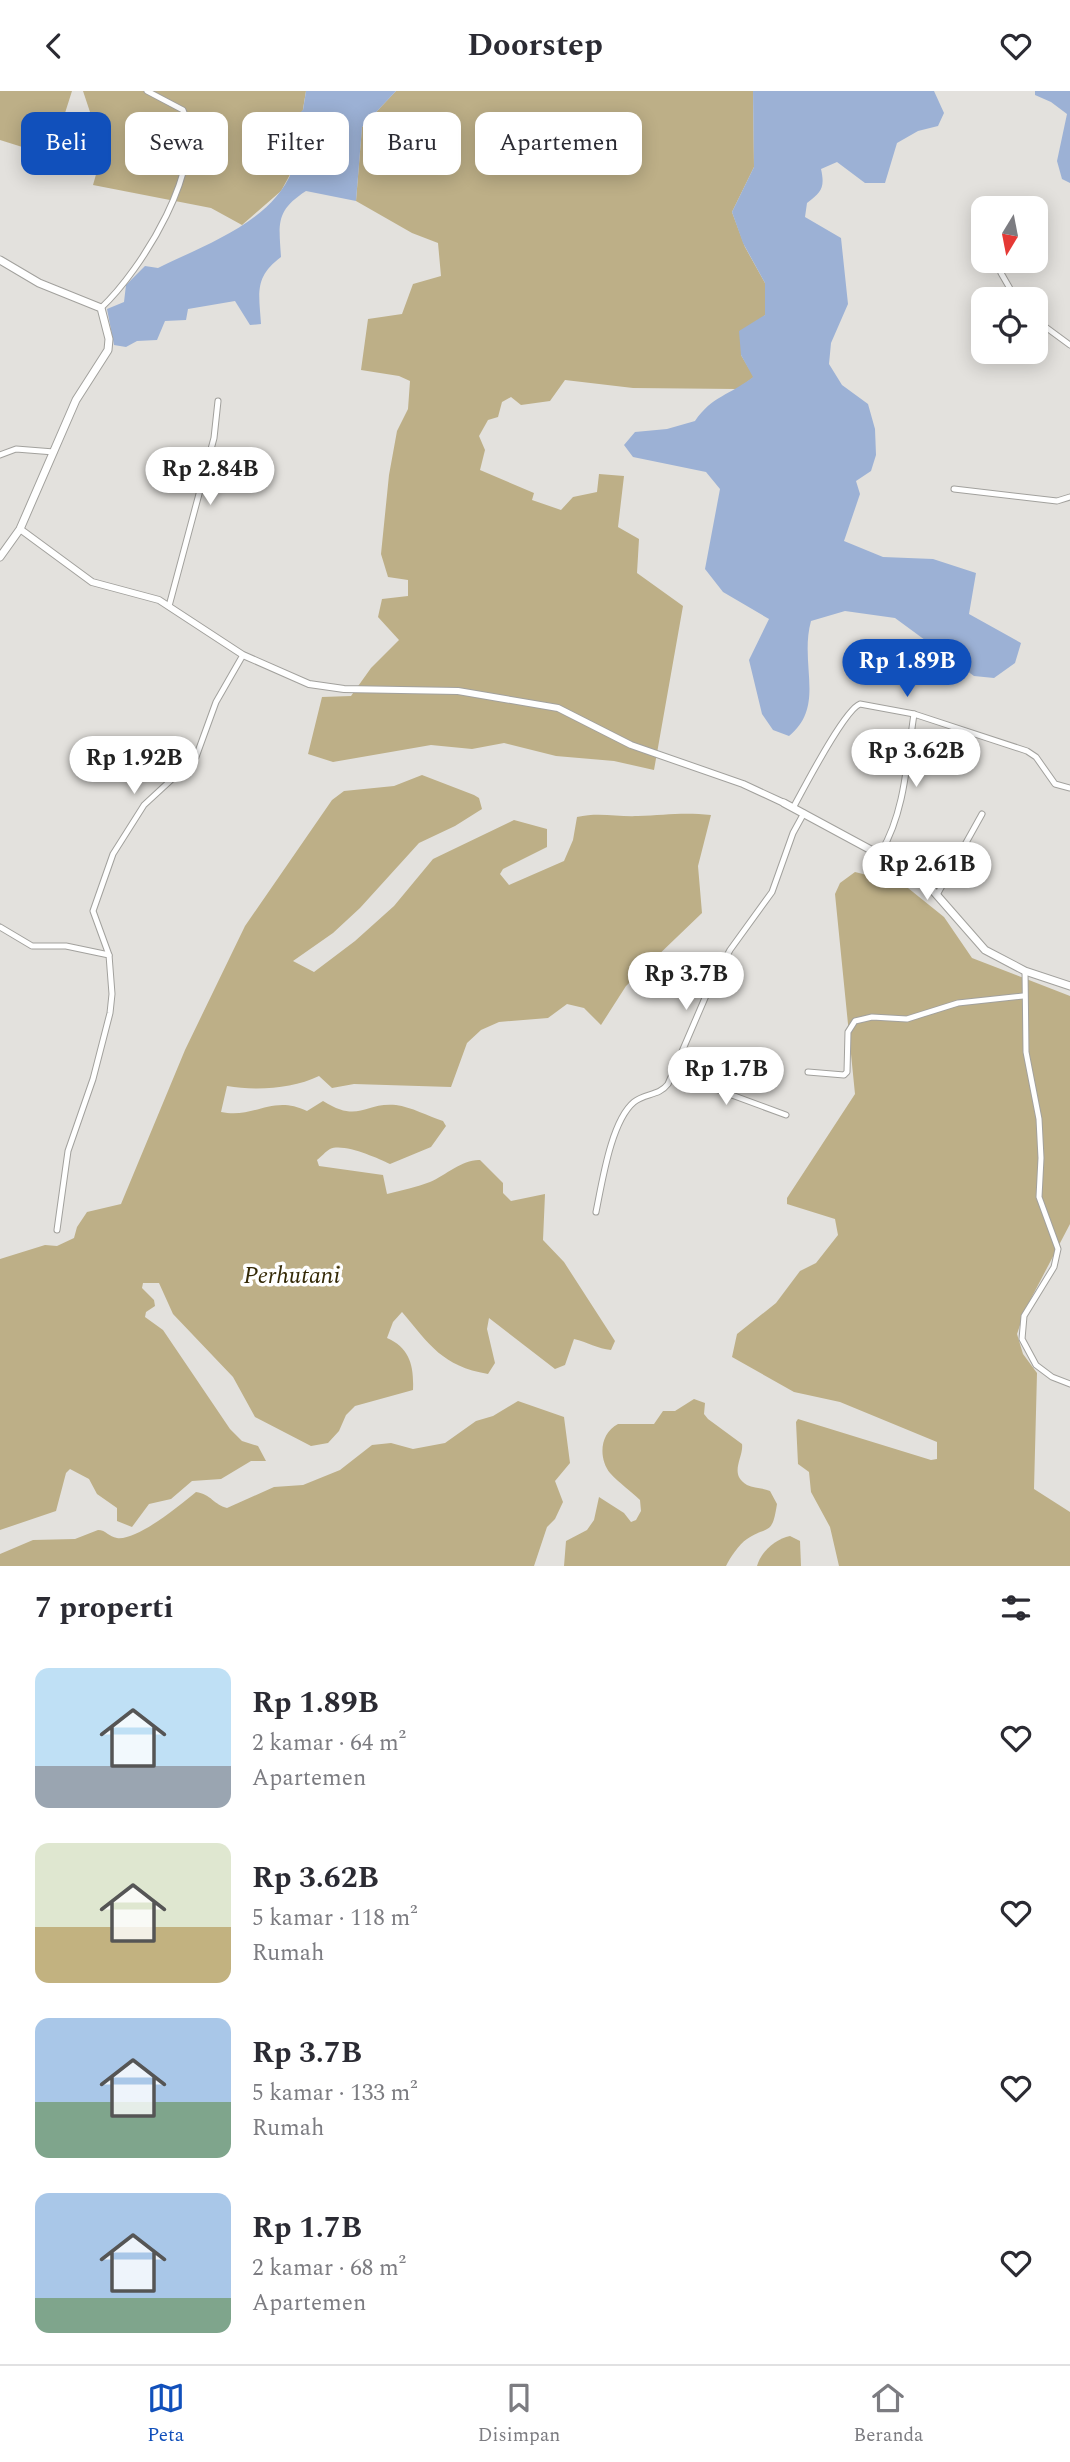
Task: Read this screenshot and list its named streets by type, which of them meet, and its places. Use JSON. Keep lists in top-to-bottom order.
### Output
{
  "parks": ["Perhutani"],
  "north": "bottom",
  "page": {
    "header": "Doorstep",
    "chip": [
      "Beli",
      "Sewa",
      "Filter",
      "Baru",
      "Apartemen"
    ],
    "price": [
      "Rp 2.84B",
      "Rp 1.89B",
      "Rp 3.62B",
      "Rp 1.92B",
      "Rp 2.61B",
      "Rp 3.7B",
      "Rp 1.7B"
    ],
    "heading": "7 properti",
    "list": [
      {
        "name": "Rp 1.89B",
        "note": "2 kamar · 64 m² · Apartemen"
      },
      {
        "name": "Rp 3.62B",
        "note": "5 kamar · 118 m² · Rumah"
      },
      {
        "name": "Rp 3.7B",
        "note": "5 kamar · 133 m² · Rumah"
      },
      {
        "name": "Rp 1.7B",
        "note": "2 kamar · 68 m² · Apartemen"
      }
    ],
    "tabs": ["Peta", "Disimpan", "Beranda"]
  }
}
